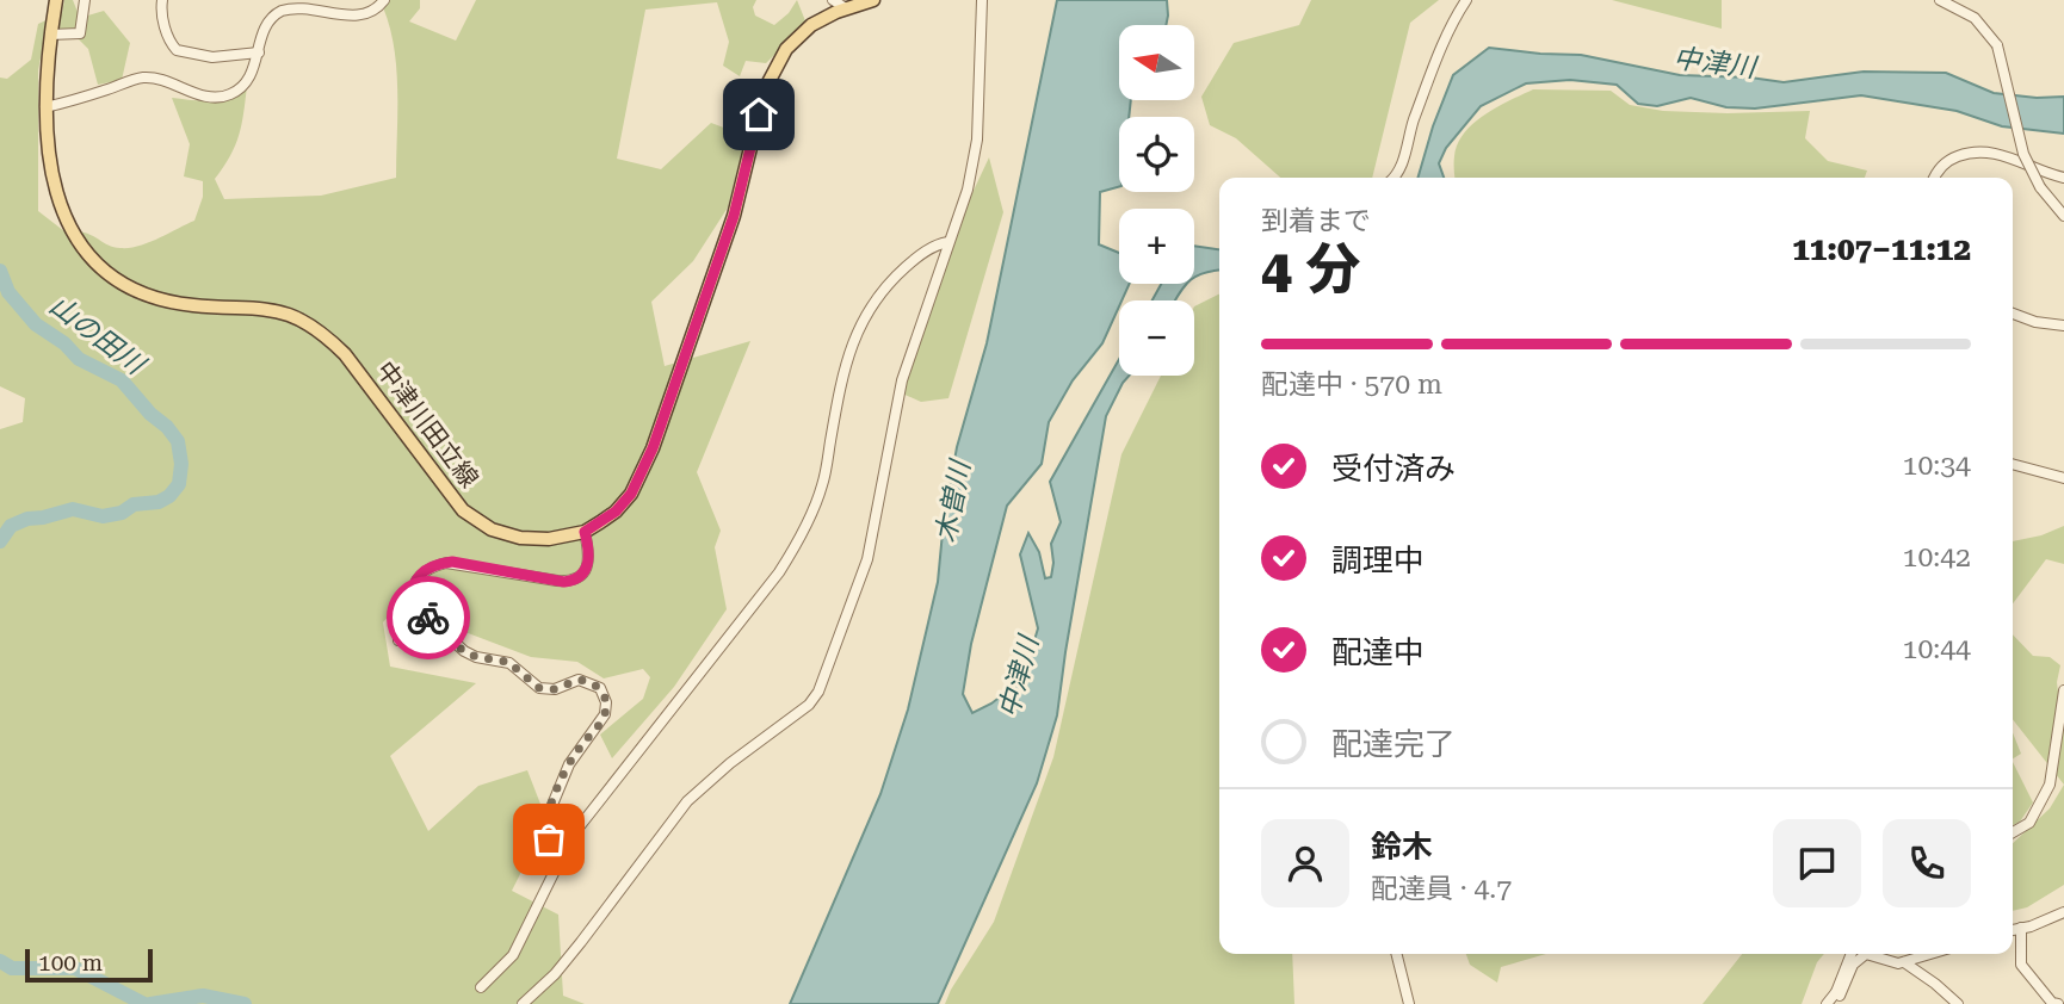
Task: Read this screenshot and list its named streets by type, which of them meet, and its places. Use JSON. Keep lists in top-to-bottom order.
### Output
{
  "streets": {
    "main road": ["中津川田立線"]
  },
  "water": ["中津川", "山の田川", "木曽川"],
  "scale_bar": "100 m",
  "north": "left",
  "page": {
    "map_buttons": ["+", "−"],
    "heading": ["4 分", "到着まで", "11:07–11:12"],
    "panel": ["鈴木", "配達員 · 4.7"],
    "bar": "配達中 · 570 m",
    "list": [
      ["受付済み", "10:34"],
      ["調理中", "10:42"],
      ["配達中", "10:44"],
      "配達完了"
    ],
    "scale": "100 m"
  }
}
